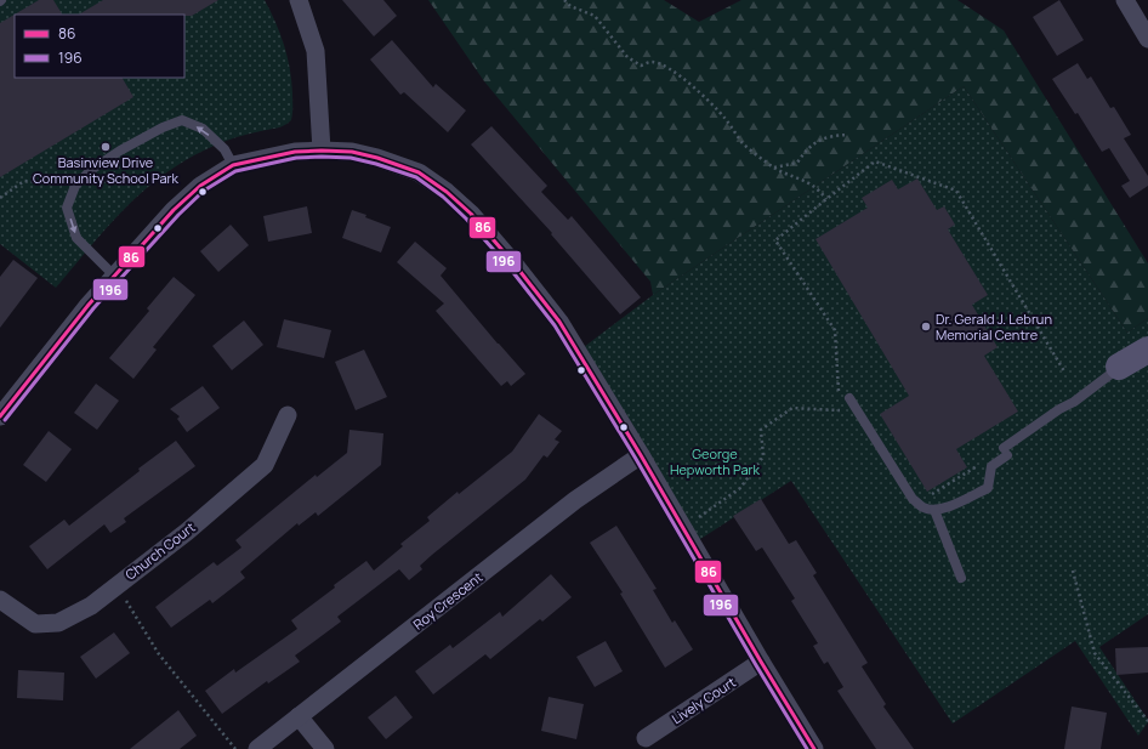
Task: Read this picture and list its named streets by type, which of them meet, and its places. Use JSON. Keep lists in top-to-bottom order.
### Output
{
  "streets": {
    "street": ["Church Court", "Roy Crescent", "Lively Court"]
  },
  "parks": ["George Hepworth Park"],
  "places": ["Basinview Drive Community School Park", "Dr. Gerald J. Lebrun Memorial Centre"],
  "lines": ["transit line 86", "transit line 196"],
  "legend": ["86", "196"]
}
